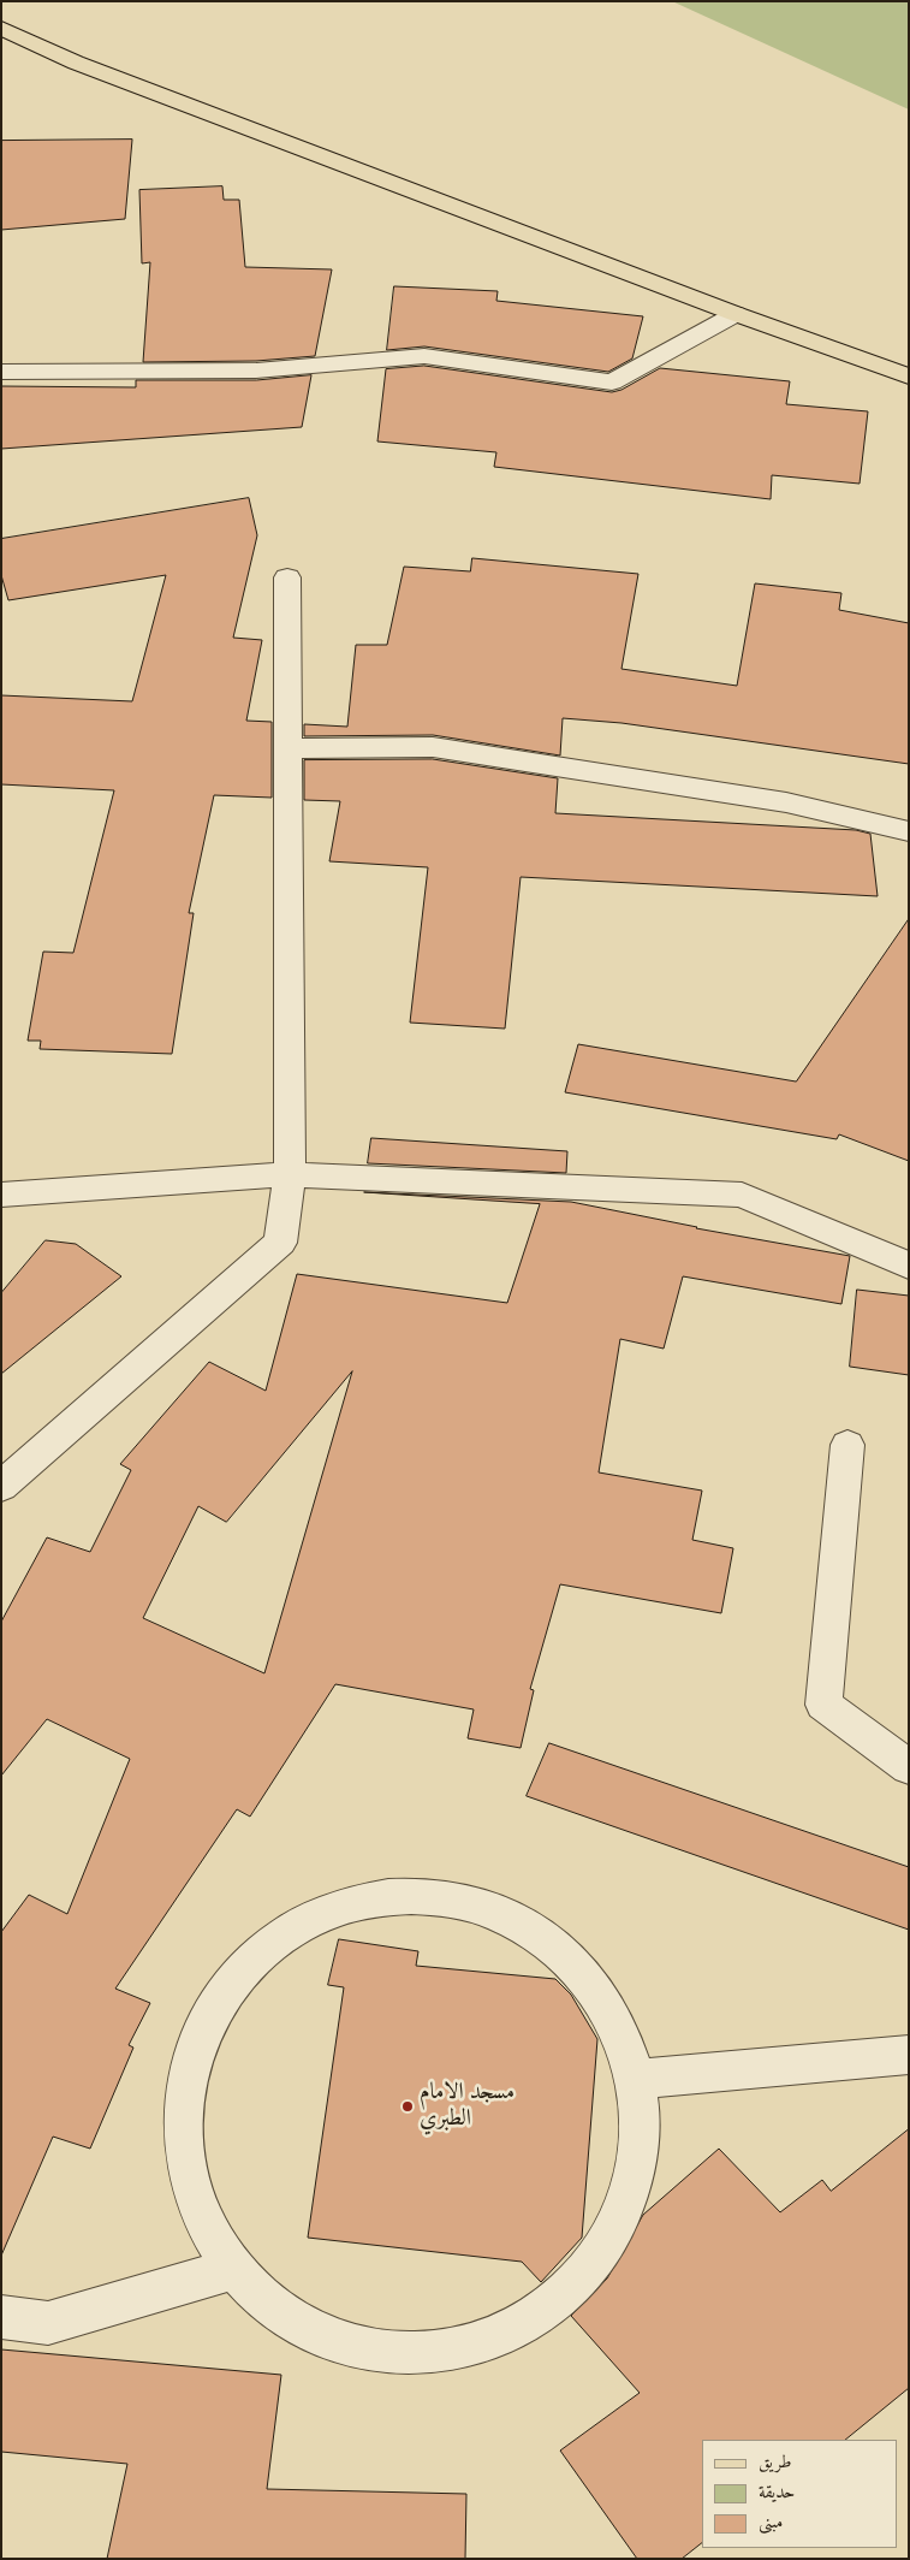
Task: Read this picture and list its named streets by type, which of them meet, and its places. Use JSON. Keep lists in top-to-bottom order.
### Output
{
  "places": ["مسجد الامام الطبري"],
  "legend": ["طريق", "حديقة", "مبنى"]
}
